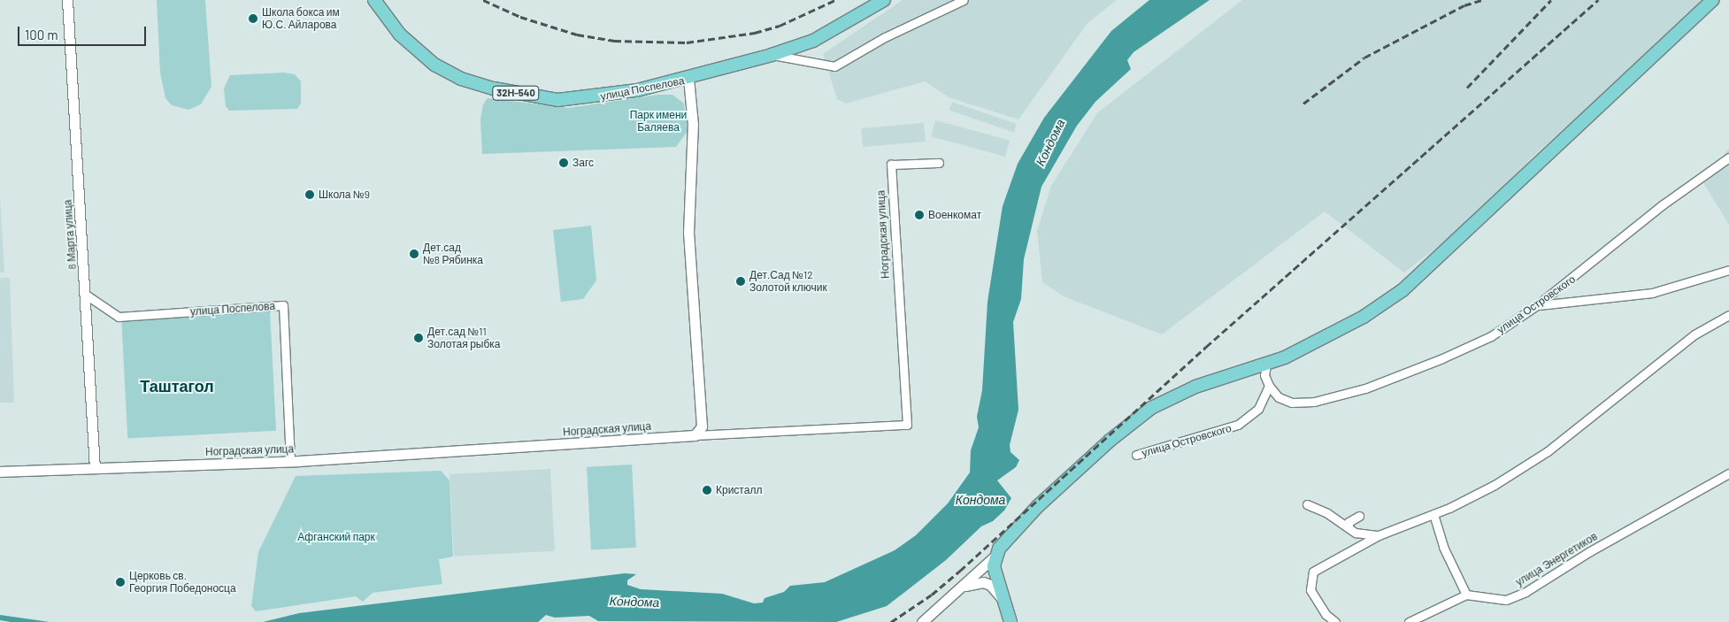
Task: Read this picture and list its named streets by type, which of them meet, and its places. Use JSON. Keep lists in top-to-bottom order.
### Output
{
  "streets": {
    "main road": ["улица Поспелова", "32Н-540"],
    "street": [
      "8 Марта улица",
      "Ноградская улица",
      "улица Островского",
      "улица Энергетиков"
    ]
  },
  "crossings": [
    ["улица Поспелова", "32Н-540"],
    ["улица Поспелова", "8 Марта улица"],
    ["улица Поспелова", "Ноградская улица"],
    ["8 Марта улица", "Ноградская улица"]
  ],
  "districts": ["Таштагол"],
  "water": ["Кондома"],
  "parks": ["Парк имени Баляева", "Афганский парк"],
  "places": [
    "Школа бокса им Ю.С. Айларова",
    "Загс",
    "Школа №9",
    "Военкомат",
    "Дет.сад №8 Рябинка",
    "Дет.Сад №12 Золотой ключик",
    "Дет.сад №11 Золотая рыбка",
    "Кристалл",
    "Церковь св. Георгия Победоносца"
  ],
  "scale_bar": "100 m"
}
